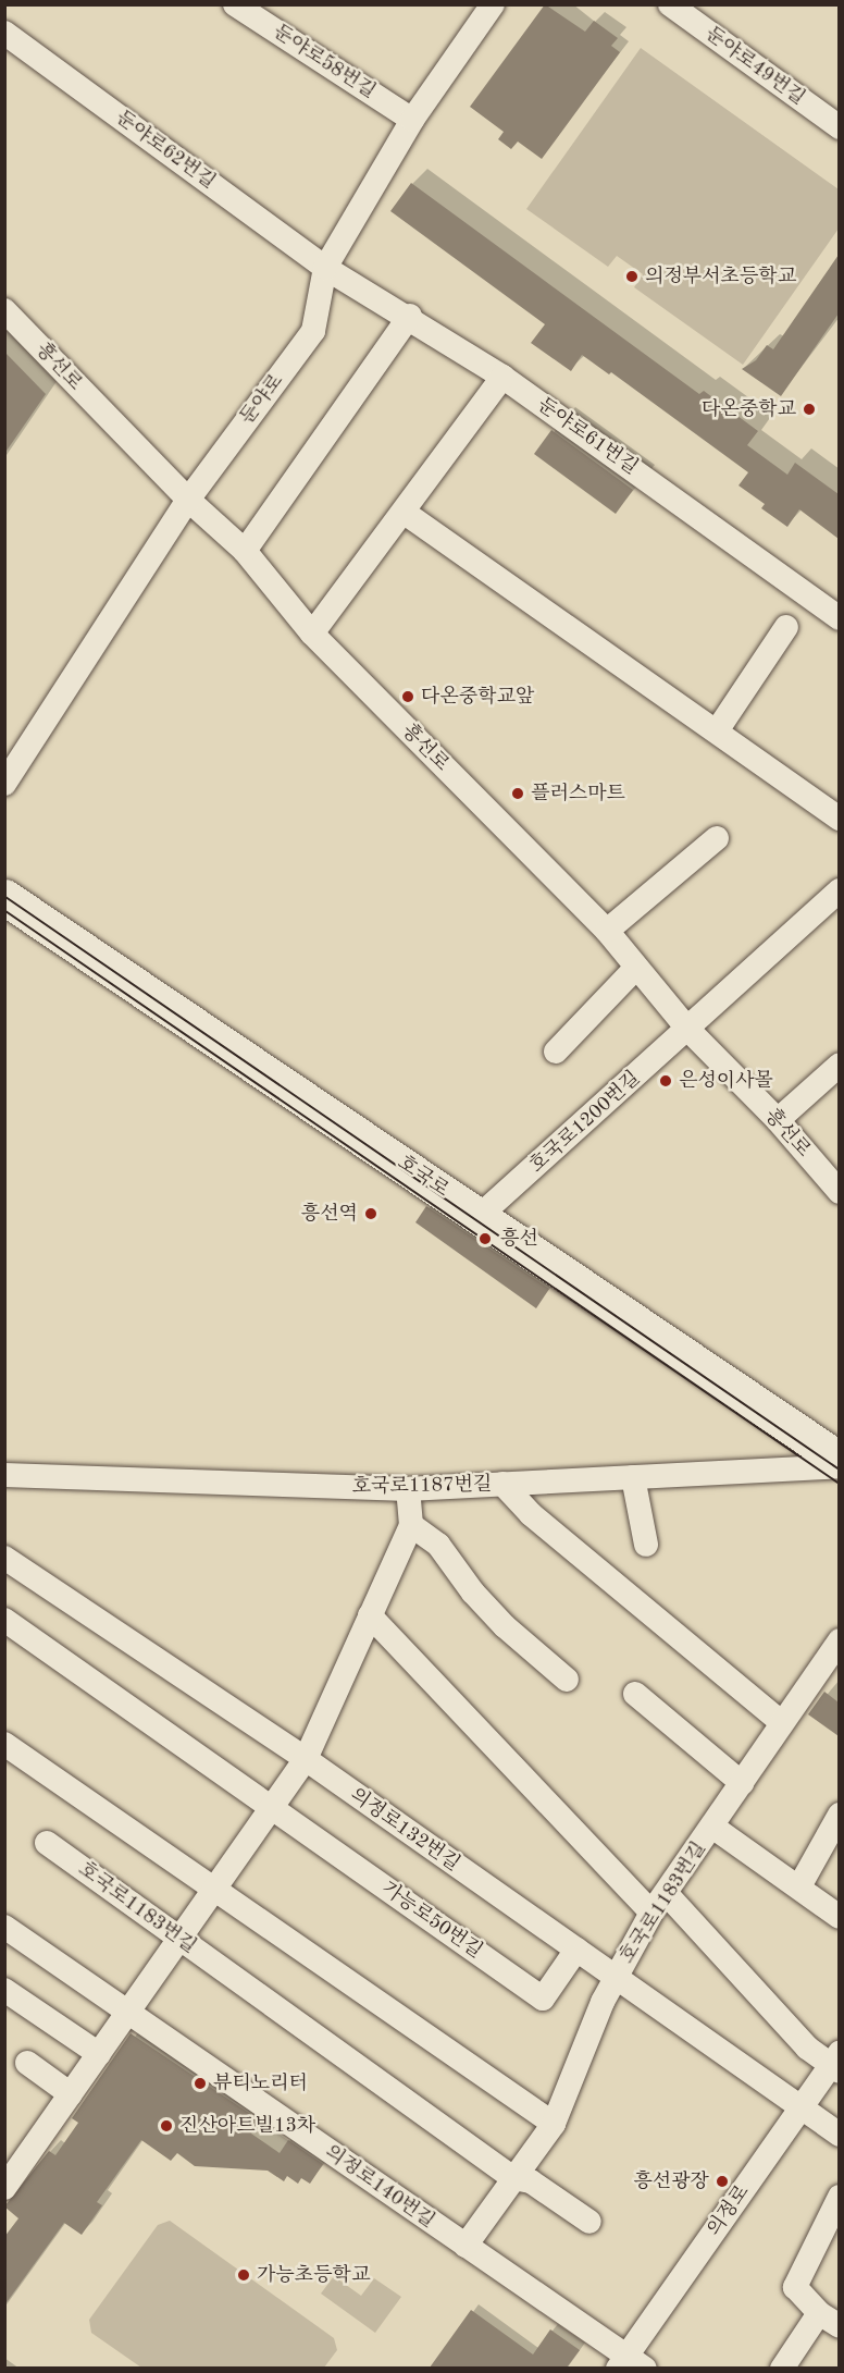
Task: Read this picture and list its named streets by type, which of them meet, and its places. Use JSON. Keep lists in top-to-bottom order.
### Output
{
  "streets": {
    "street": [
      "둔야로58번길",
      "둔야로49번길",
      "둔야로62번길",
      "흥선로",
      "둔야로",
      "둔야로61번길",
      "호국로1200번길",
      "호국로",
      "호국로1187번길",
      "의정로132번길",
      "호국로1183번길",
      "가능로50번길",
      "의정로140번길",
      "의정로"
    ]
  },
  "crossings": [
    ["둔야로58번길", "둔야로"],
    ["둔야로62번길", "둔야로"],
    ["둔야로62번길", "둔야로61번길"],
    ["흥선로", "둔야로"],
    ["흥선로", "호국로1200번길"],
    ["둔야로", "둔야로61번길"],
    ["호국로1200번길", "호국로"],
    ["의정로132번길", "호국로1183번길"],
    ["의정로132번길", "가능로50번길"],
    ["의정로132번길", "의정로"],
    ["호국로1183번길", "의정로140번길"],
    ["의정로140번길", "의정로"]
  ],
  "places": [
    "의정부서초등학교",
    "다온중학교",
    "다온중학교앞",
    "플러스마트",
    "은성이사몰",
    "흥선역",
    "흥선",
    "뷰티노리터",
    "진산아트빌13차",
    "흥선광장",
    "가능초등학교"
  ]
}
